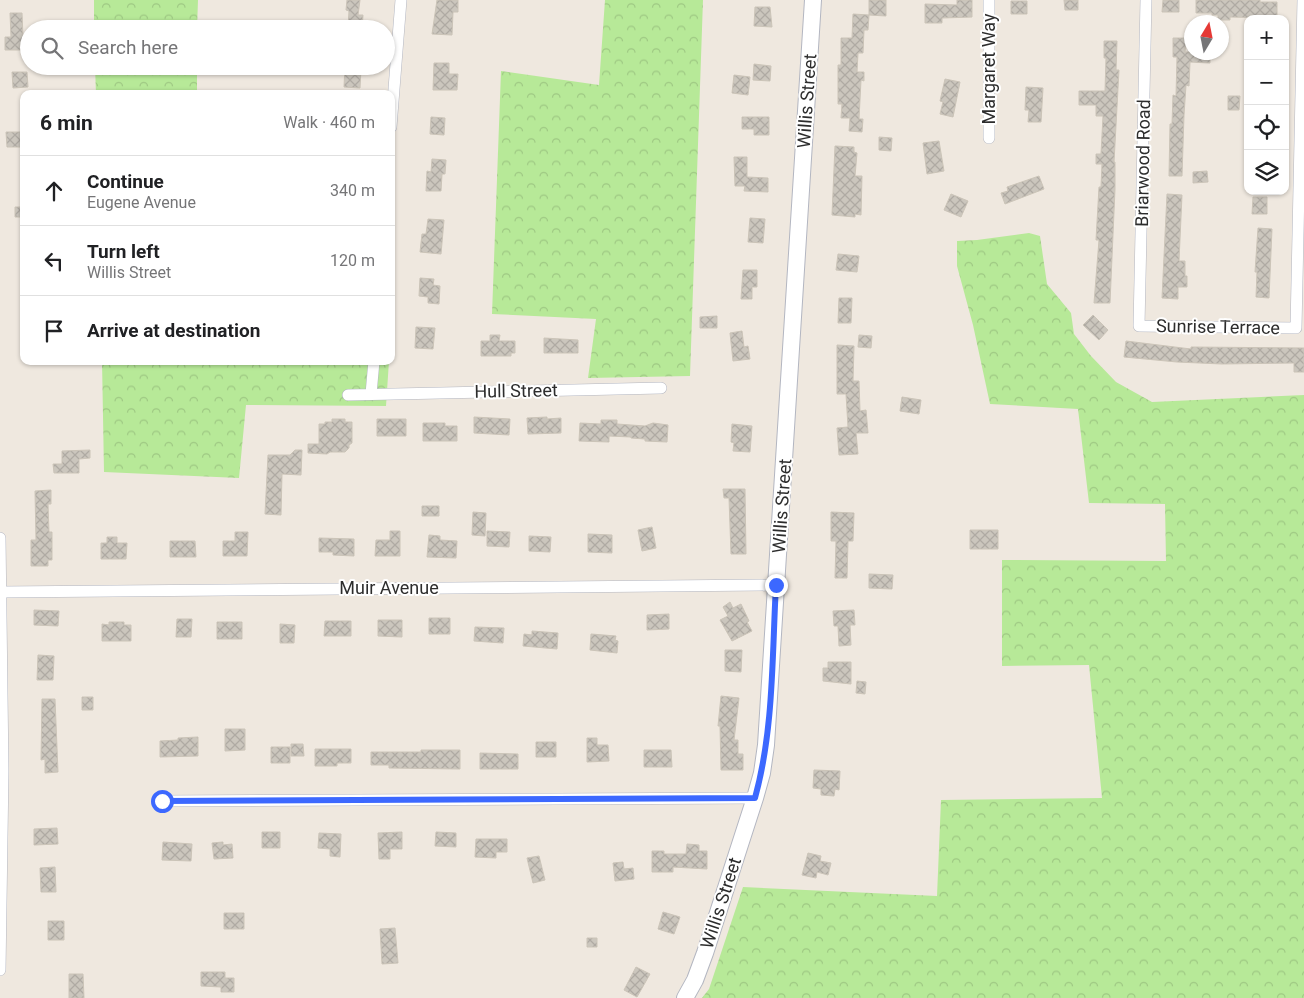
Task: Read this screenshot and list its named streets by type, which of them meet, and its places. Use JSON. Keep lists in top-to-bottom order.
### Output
{
  "streets": {
    "main road": ["Willis Street"],
    "street": [
      "Margaret Way",
      "Briarwood Road",
      "Sunrise Terrace",
      "Hull Street",
      "Muir Avenue"
    ]
  },
  "crossings": [
    ["Willis Street", "Muir Avenue"],
    ["Briarwood Road", "Sunrise Terrace"]
  ],
  "north": "top",
  "page": {
    "map_buttons": ["+", "−"],
    "search": "Search here",
    "heading": ["6 min", "Walk · 460 m"],
    "list": [
      ["Continue", "Eugene Avenue", "340 m"],
      ["Turn left", "Willis Street", "120 m"],
      "Arrive at destination"
    ]
  }
}
